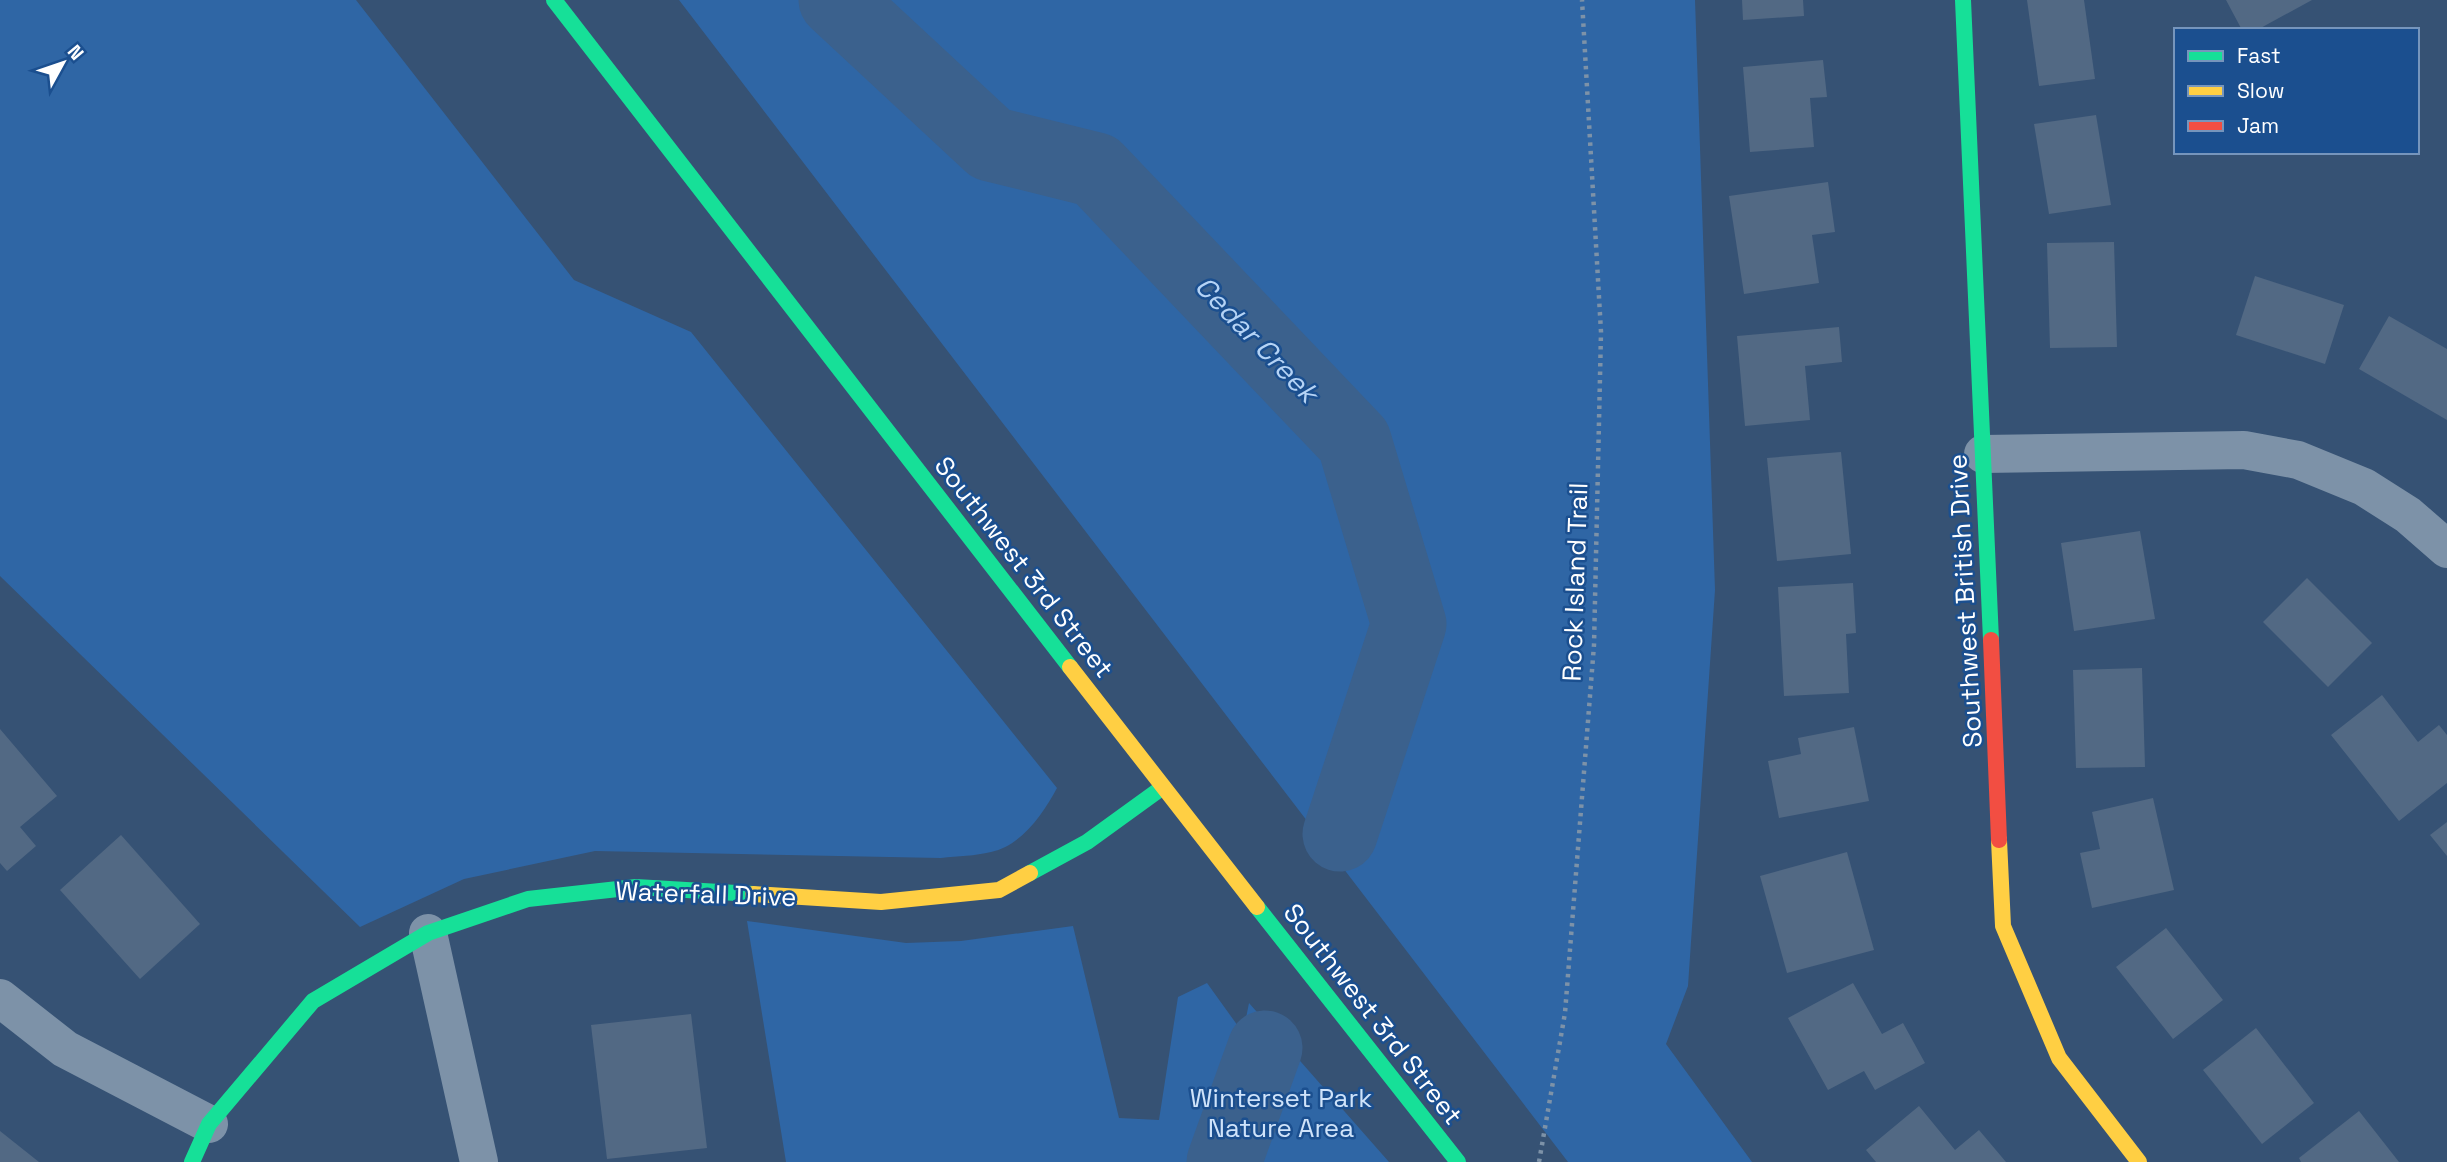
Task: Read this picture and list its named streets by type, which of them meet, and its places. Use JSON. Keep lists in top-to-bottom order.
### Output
{
  "streets": {
    "street": ["Southwest 3rd Street", "Southwest British Drive", "Waterfall Drive"],
    "path": ["Rock Island Trail"]
  },
  "crossings": [
    ["Southwest 3rd Street", "Waterfall Drive"]
  ],
  "water": ["Cedar Creek"],
  "parks": ["Winterset Park Nature Area"],
  "legend": ["Fast", "Slow", "Jam"],
  "north": "top right"
}
